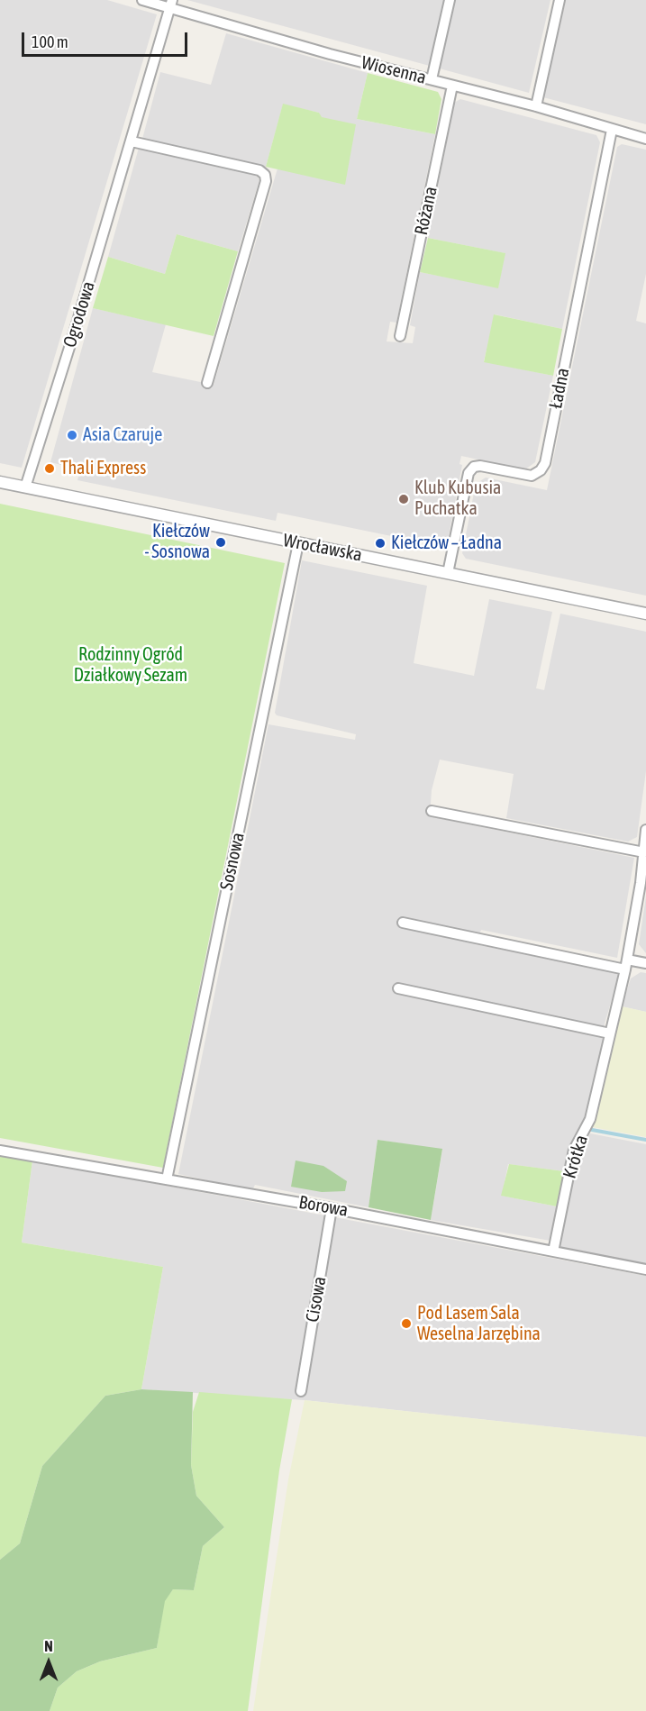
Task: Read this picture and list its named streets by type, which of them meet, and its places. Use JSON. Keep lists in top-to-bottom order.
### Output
{
  "streets": {
    "street": [
      "Wiosenna",
      "Różana",
      "Ogrodowa",
      "Ładna",
      "Wrocławska",
      "Sosnowa",
      "Krótka",
      "Borowa",
      "Cisowa"
    ]
  },
  "crossings": [
    ["Wiosenna", "Różana"],
    ["Wiosenna", "Ogrodowa"],
    ["Wiosenna", "Ładna"],
    ["Ogrodowa", "Wrocławska"],
    ["Ładna", "Wrocławska"],
    ["Wrocławska", "Sosnowa"],
    ["Sosnowa", "Borowa"],
    ["Krótka", "Borowa"],
    ["Borowa", "Cisowa"]
  ],
  "parks": ["Rodzinny Ogród Działkowy Sezam"],
  "places": [
    "Asia Czaruje",
    "Thali Express",
    "Klub Kubusia Puchatka",
    "Kiełczów - Sosnowa",
    "Kiełczów – Ładna",
    "Pod Lasem Sala Weselna Jarzębina"
  ],
  "scale_bar": "100 m",
  "north": "top"
}
